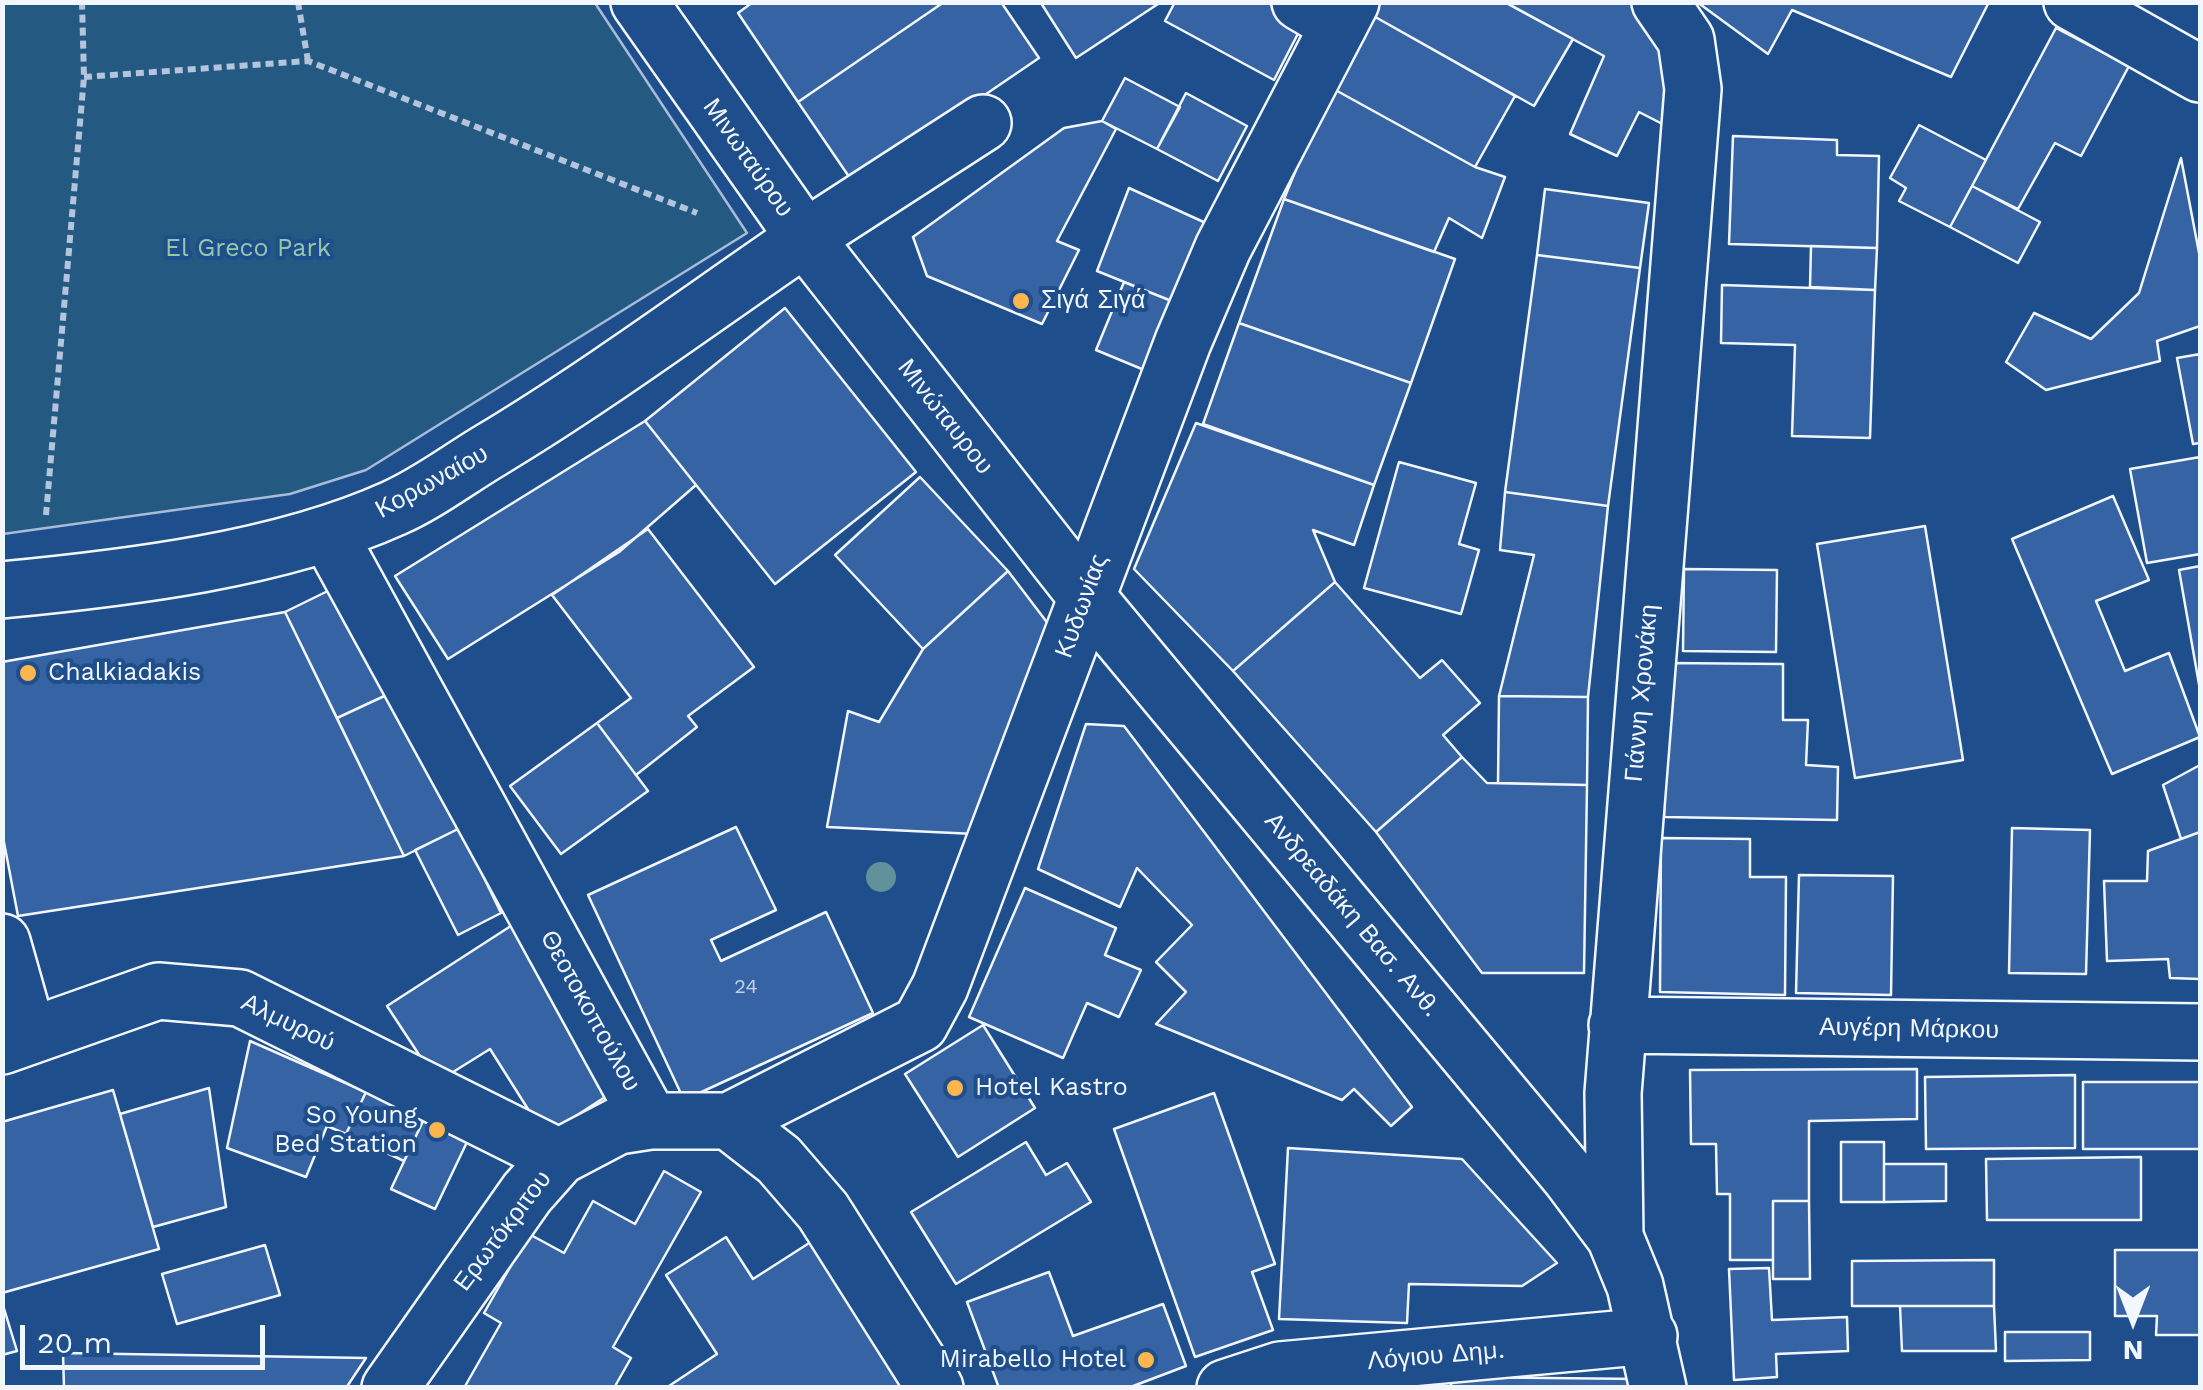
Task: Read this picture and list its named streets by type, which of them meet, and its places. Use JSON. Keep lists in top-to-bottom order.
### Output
{
  "streets": {
    "street": [
      "Μινωταύρου",
      "Μινώταυρου",
      "Κορωναίου",
      "Κυδωνίας",
      "Γιάννη Χρονάκη",
      "Ανδρεαδάκη Βασ. Ανθ.",
      "Θεοτοκοπούλου",
      "Αλμυρού",
      "Αυγέρη Μάρκου",
      "Ερωτόκριτου",
      "Λόγιου Δημ."
    ]
  },
  "crossings": [
    ["Μινωταύρου", "Μινώταυρου"],
    ["Μινωταύρου", "Κορωναίου"],
    ["Μινώταυρου", "Κορωναίου"],
    ["Μινώταυρου", "Κυδωνίας"],
    ["Μινώταυρου", "Ανδρεαδάκη Βασ. Ανθ."],
    ["Κορωναίου", "Θεοτοκοπούλου"],
    ["Κυδωνίας", "Ανδρεαδάκη Βασ. Ανθ."],
    ["Κυδωνίας", "Θεοτοκοπούλου"],
    ["Γιάννη Χρονάκη", "Ανδρεαδάκη Βασ. Ανθ."],
    ["Γιάννη Χρονάκη", "Αυγέρη Μάρκου"],
    ["Γιάννη Χρονάκη", "Λόγιου Δημ."],
    ["Θεοτοκοπούλου", "Ερωτόκριτου"],
    ["Αλμυρού", "Ερωτόκριτου"]
  ],
  "parks": ["El Greco Park"],
  "places": [
    "Σιγά Σιγά",
    "Chalkiadakis",
    "Hotel Kastro",
    "So Young Bed Station",
    "Mirabello Hotel"
  ],
  "house_numbers": ["24"],
  "scale_bar": "20 m",
  "north": "bottom"
}
